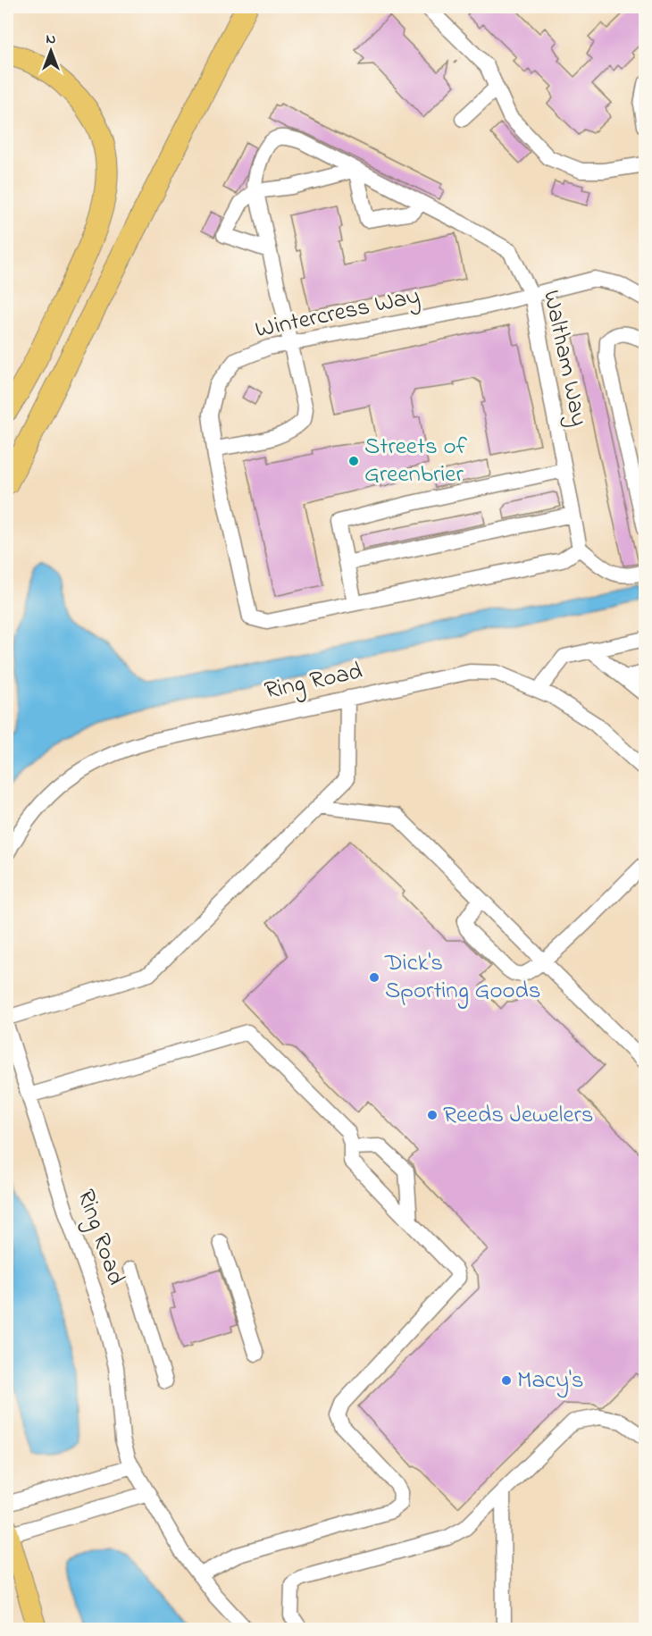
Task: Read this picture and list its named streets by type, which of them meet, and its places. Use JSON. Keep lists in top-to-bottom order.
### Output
{
  "streets": {
    "street": ["Wintercress Way", "Waltham Way", "Ring Road"]
  },
  "crossings": [
    ["Wintercress Way", "Waltham Way"]
  ],
  "places": [
    "Streets of Greenbrier",
    "Dick's Sporting Goods",
    "Reeds Jewelers",
    "Macy's"
  ],
  "north": "top"
}
